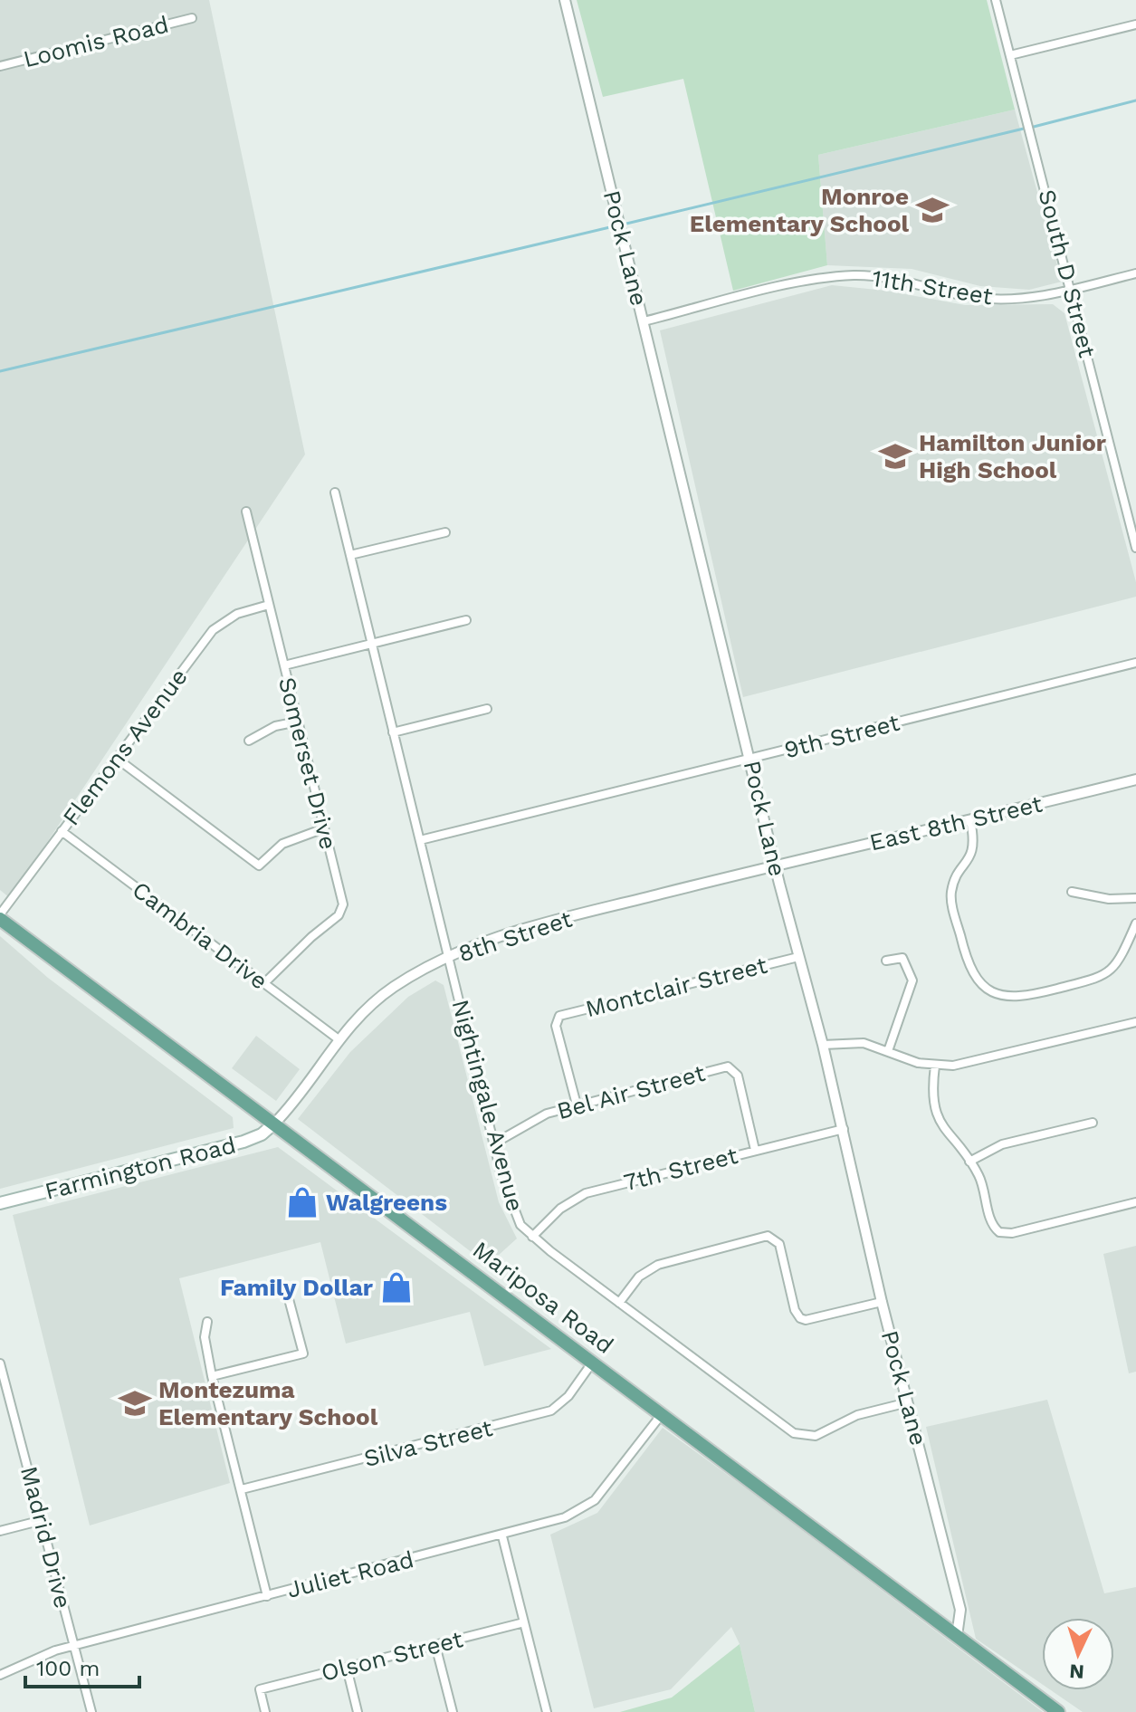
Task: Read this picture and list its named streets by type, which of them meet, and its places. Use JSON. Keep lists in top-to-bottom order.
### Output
{
  "streets": {
    "main road": ["Farmington Road", "Mariposa Road"],
    "street": [
      "Loomis Road",
      "Pock Lane",
      "South D Street",
      "11th Street",
      "9th Street",
      "Flemons Avenue",
      "Somerset Drive",
      "East 8th Street",
      "Cambria Drive",
      "8th Street",
      "Montclair Street",
      "Bel Air Street",
      "Nightingale Avenue",
      "7th Street",
      "Silva Street",
      "Madrid Drive",
      "Juliet Road",
      "Olson Street"
    ]
  },
  "crossings": [
    ["Pock Lane", "11th Street"],
    ["Pock Lane", "9th Street"],
    ["Pock Lane", "East 8th Street"],
    ["Pock Lane", "8th Street"],
    ["Pock Lane", "Montclair Street"],
    ["Pock Lane", "Nightingale Avenue"],
    ["Pock Lane", "7th Street"],
    ["Pock Lane", "Mariposa Road"],
    ["South D Street", "11th Street"],
    ["9th Street", "Nightingale Avenue"],
    ["Flemons Avenue", "Somerset Drive"],
    ["Flemons Avenue", "Cambria Drive"],
    ["Flemons Avenue", "Mariposa Road"],
    ["Somerset Drive", "Cambria Drive"],
    ["East 8th Street", "8th Street"],
    ["Cambria Drive", "8th Street"],
    ["8th Street", "Nightingale Avenue"],
    ["8th Street", "Farmington Road"],
    ["8th Street", "Mariposa Road"],
    ["Montclair Street", "Bel Air Street"],
    ["Bel Air Street", "Nightingale Avenue"],
    ["Bel Air Street", "7th Street"],
    ["Nightingale Avenue", "7th Street"],
    ["Farmington Road", "Mariposa Road"],
    ["Mariposa Road", "Silva Street"],
    ["Mariposa Road", "Juliet Road"],
    ["Madrid Drive", "Juliet Road"]
  ],
  "places": {
    "school or university": ["Monroe Elementary School", "Hamilton Junior High School", "Montezuma Elementary School"],
    "shop": ["Walgreens", "Family Dollar"]
  },
  "scale_bar": "100 m",
  "north": "bottom"
}
